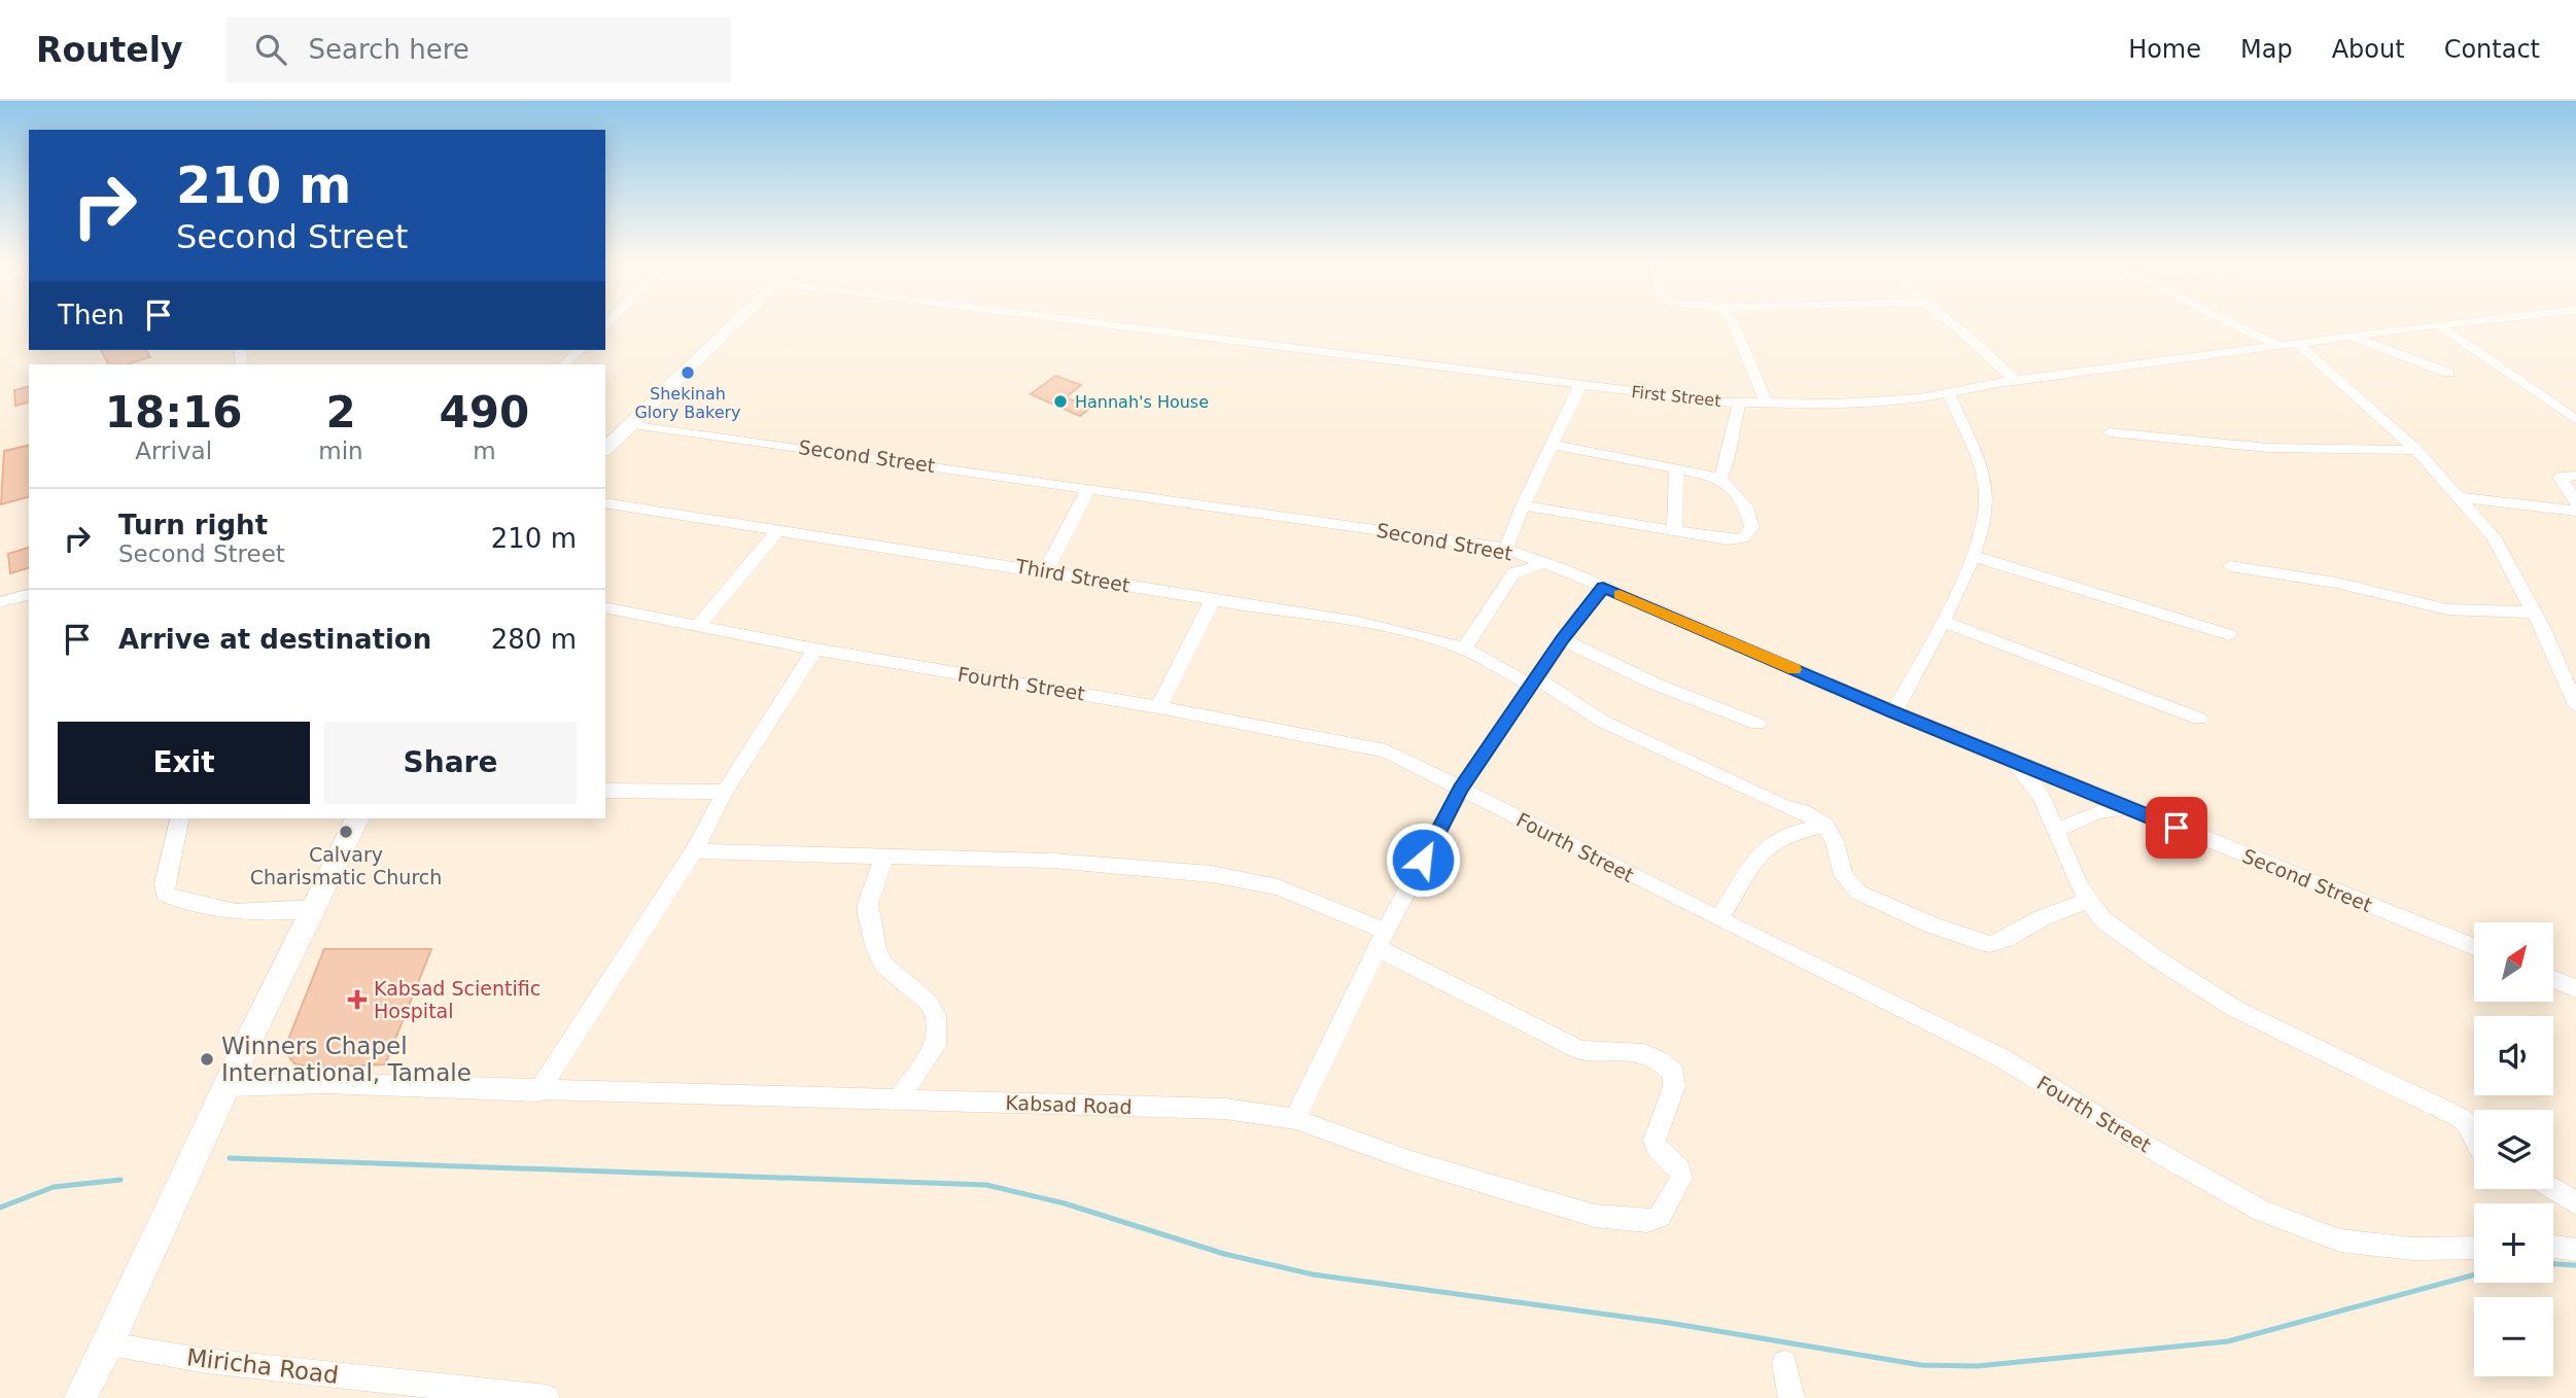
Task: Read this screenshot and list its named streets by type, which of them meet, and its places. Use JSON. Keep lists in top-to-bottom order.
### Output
{
  "streets": {
    "street": [
      "First Street",
      "Second Street",
      "Third Street",
      "Fourth Street",
      "Kabsad Road",
      "Miricha Road"
    ]
  },
  "places": {
    "other": [
      "Shekinah Glory Bakery",
      "Hannah's House",
      "Calvary Charismatic Church",
      "Winners Chapel International, Tamale"
    ],
    "health": ["Kabsad Scientific Hospital"]
  },
  "north": "top right",
  "page": {
    "header": "Routely",
    "search": "Search here",
    "nav": [
      "Home",
      "Map",
      "About",
      "Contact"
    ],
    "turn": ["210 m", "Second Street"],
    "then": "Then",
    "eta": [
      "18:16",
      "Arrival",
      "2",
      "min",
      "490",
      "m"
    ],
    "list": [
      {
        "name": "Turn right",
        "note": "Second Street",
        "value": "210 m"
      },
      {
        "name": "Arrive at destination",
        "value": "280 m"
      }
    ],
    "buttons": ["Exit", "Share"],
    "map_buttons": ["+", "−"]
  }
}
